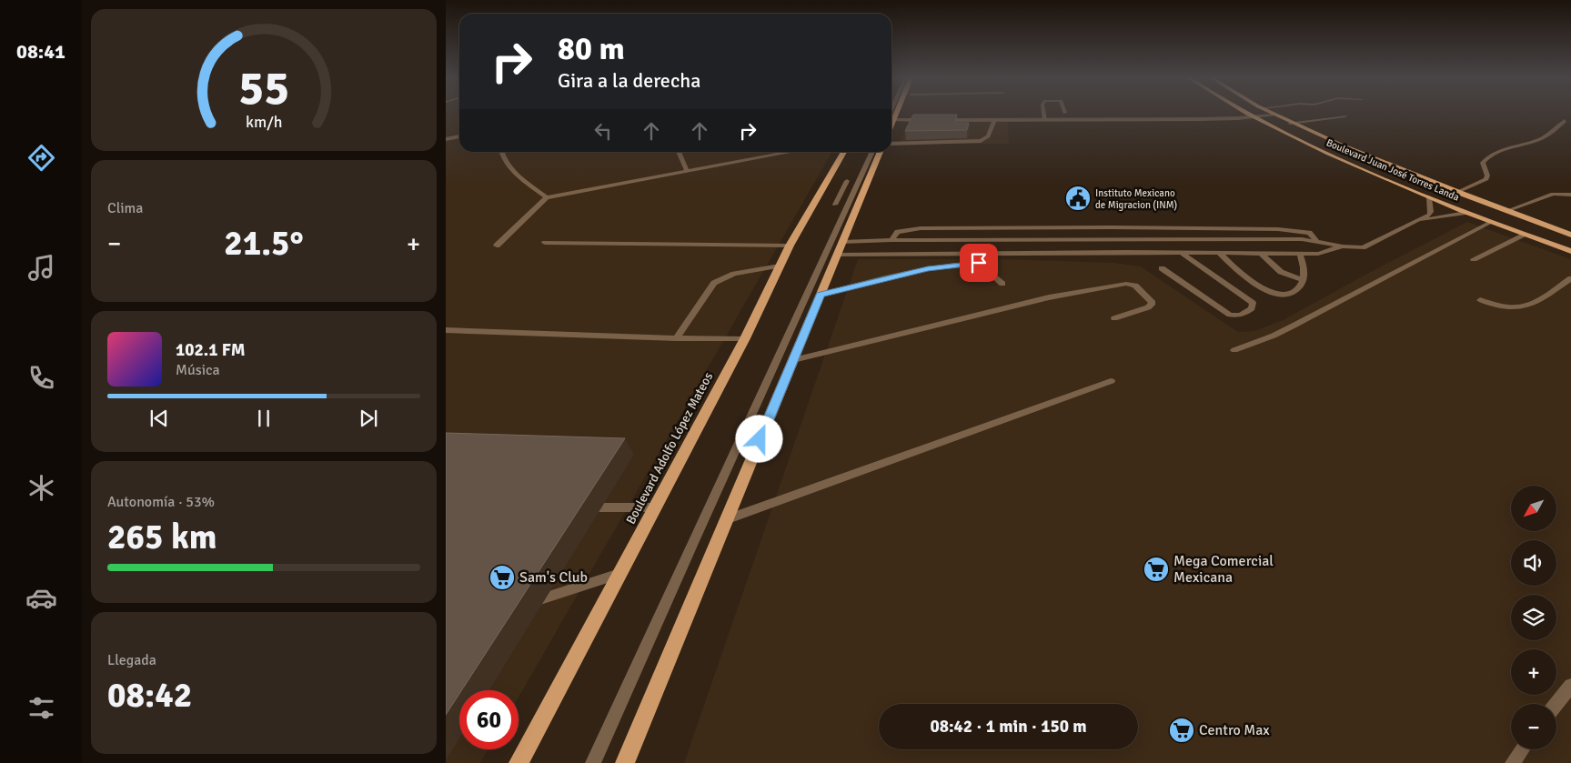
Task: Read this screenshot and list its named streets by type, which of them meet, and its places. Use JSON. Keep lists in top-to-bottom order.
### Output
{
  "streets": {
    "main road": ["Boulevard Juan José Torres Landa", "Boulevard Adolfo López Mateos"]
  },
  "places": {
    "public building": ["Instituto Mexicano de Migracion (INM)"],
    "supermarket": ["Mega Comercial Mexicana", "Sam's Club", "Centro Max"]
  },
  "north": "bottom left",
  "page": {
    "tabs": "08:41",
    "turn": ["80 m", "Gira a la derecha"],
    "tile": [
      "Clima",
      ["Autonomía · 53%", "265 km"],
      ["Llegada", "08:42"]
    ],
    "heat": ["−", "21.5°", "+"],
    "song": ["102.1 FM", "Música"],
    "map_buttons": ["+", "−"],
    "limit": "60",
    "trip": "08:42 · 1 min · 150 m",
    "gauge": ["55", "km/h"]
  }
}
